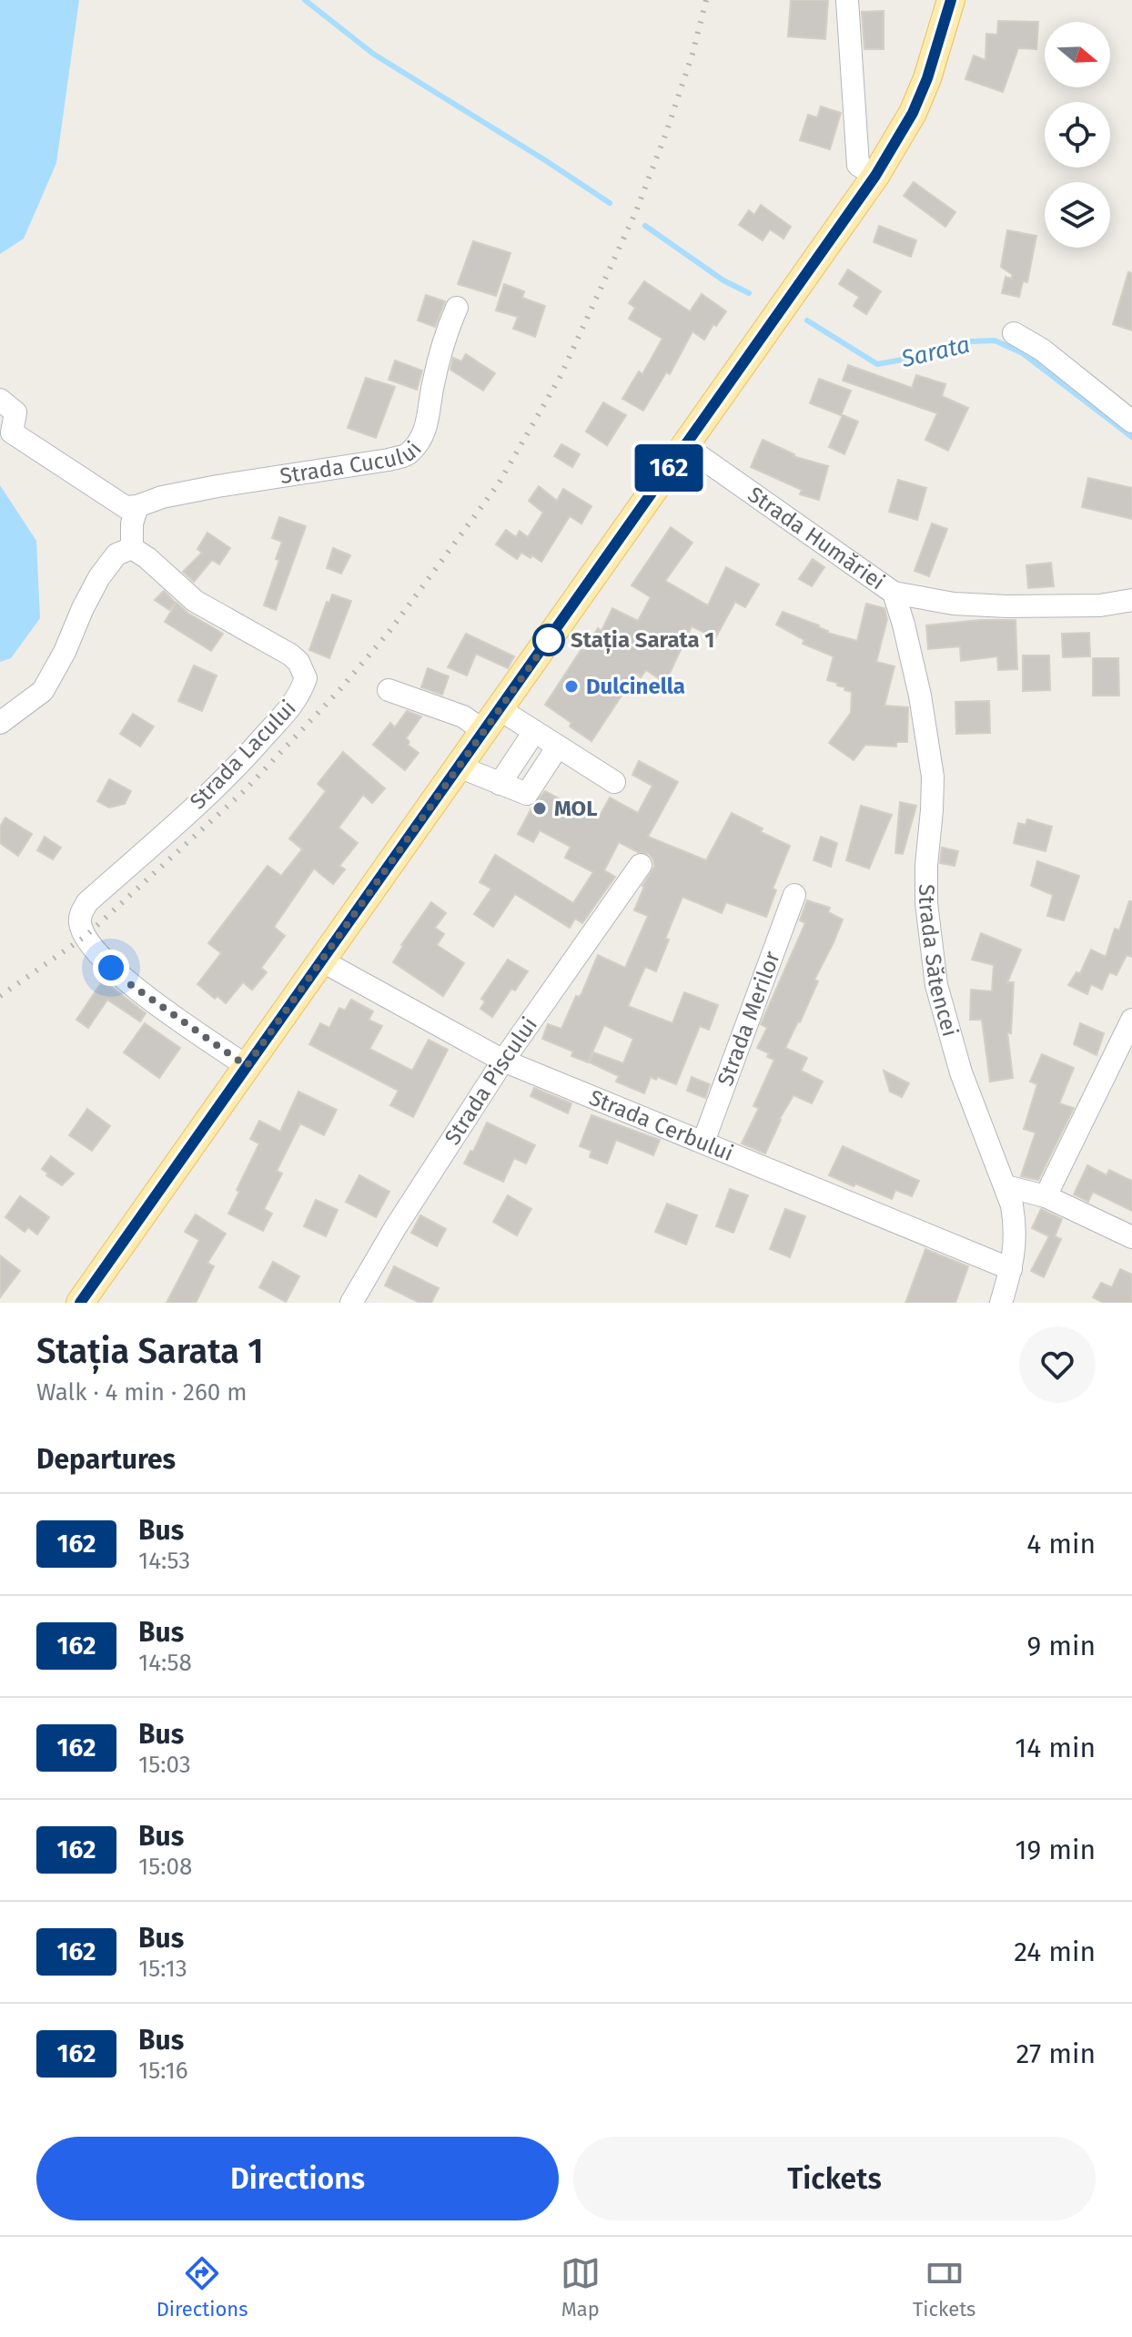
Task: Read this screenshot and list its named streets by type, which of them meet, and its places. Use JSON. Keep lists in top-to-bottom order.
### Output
{
  "streets": {
    "street": [
      "Strada Cucului",
      "Strada Humăriei",
      "Strada Lacului",
      "Strada Sătencei",
      "Strada Merilor",
      "Strada Piscului",
      "Strada Cerbului"
    ]
  },
  "crossings": [
    ["Strada Humăriei", "Strada Sătencei"],
    ["Strada Sătencei", "Strada Cerbului"],
    ["Strada Merilor", "Strada Cerbului"],
    ["Strada Piscului", "Strada Cerbului"]
  ],
  "water": ["Sarata"],
  "places": ["Stația Sarata 1", "Dulcinella", "MOL"],
  "lines": ["bus line 162"],
  "north": "right",
  "page": {
    "on_map": "162",
    "heading": [
      ["Stația Sarata 1", "Walk · 4 min · 260 m"],
      "Departures"
    ],
    "list": [
      {
        "mark": "162",
        "name": "Bus",
        "note": "14:53",
        "value": "4 min"
      },
      {
        "mark": "162",
        "name": "Bus",
        "note": "14:58",
        "value": "9 min"
      },
      {
        "mark": "162",
        "name": "Bus",
        "note": "15:03",
        "value": "14 min"
      },
      {
        "mark": "162",
        "name": "Bus",
        "note": "15:08",
        "value": "19 min"
      },
      {
        "mark": "162",
        "name": "Bus",
        "note": "15:13",
        "value": "24 min"
      },
      {
        "mark": "162",
        "name": "Bus",
        "note": "15:16",
        "value": "27 min"
      }
    ],
    "buttons": ["Directions", "Tickets"],
    "tabs": ["Directions", "Map", "Tickets"]
  }
}
